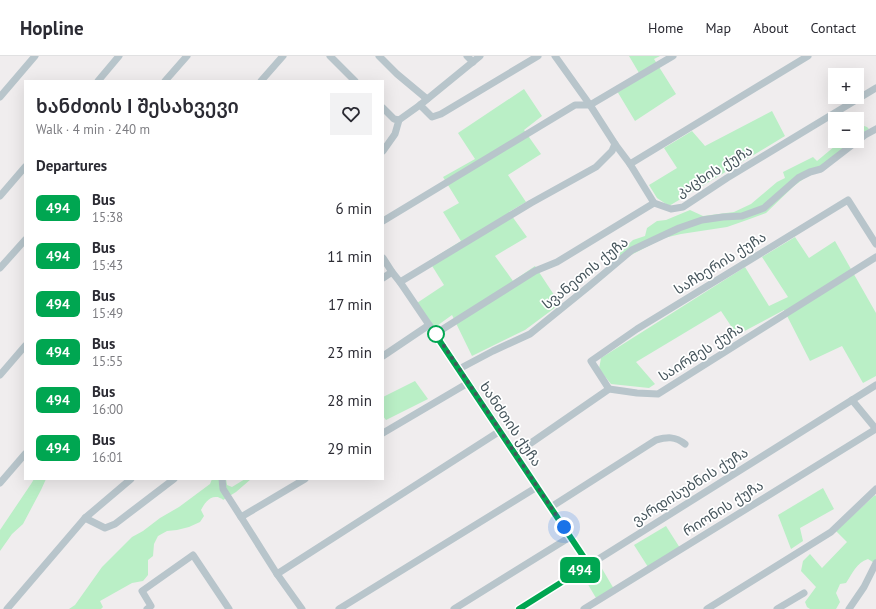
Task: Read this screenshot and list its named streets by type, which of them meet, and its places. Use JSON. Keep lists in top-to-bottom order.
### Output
{
  "streets": {
    "street": [
      "კაცხის ქუჩა",
      "საჩხერის ქუჩა",
      "სვანეთის ქუჩა",
      "საირმეს ქუჩა",
      "ხანძთის ქუჩა",
      "ვარდისუბნის ქუჩა",
      "რიონის ქუჩა"
    ]
  },
  "crossings": [
    ["საჩხერის ქუჩა", "საირმეს ქუჩა"],
    ["სვანეთის ქუჩა", "ხანძთის ქუჩა"],
    ["ხანძთის ქუჩა", "ვარდისუბნის ქუჩა"]
  ],
  "lines": ["bus line 494"],
  "page": {
    "header": "Hopline",
    "nav": [
      "Home",
      "Map",
      "About",
      "Contact"
    ],
    "on_map": "494",
    "map_buttons": ["+", "−"],
    "heading": [
      ["ხანძთის I შესახვევი", "Walk · 4 min · 240 m"],
      "Departures"
    ],
    "list": [
      {
        "mark": "494",
        "name": "Bus",
        "note": "15:38",
        "value": "6 min"
      },
      {
        "mark": "494",
        "name": "Bus",
        "note": "15:43",
        "value": "11 min"
      },
      {
        "mark": "494",
        "name": "Bus",
        "note": "15:49",
        "value": "17 min"
      },
      {
        "mark": "494",
        "name": "Bus",
        "note": "15:55",
        "value": "23 min"
      },
      {
        "mark": "494",
        "name": "Bus",
        "note": "16:00",
        "value": "28 min"
      },
      {
        "mark": "494",
        "name": "Bus",
        "note": "16:01",
        "value": "29 min"
      }
    ]
  }
}
